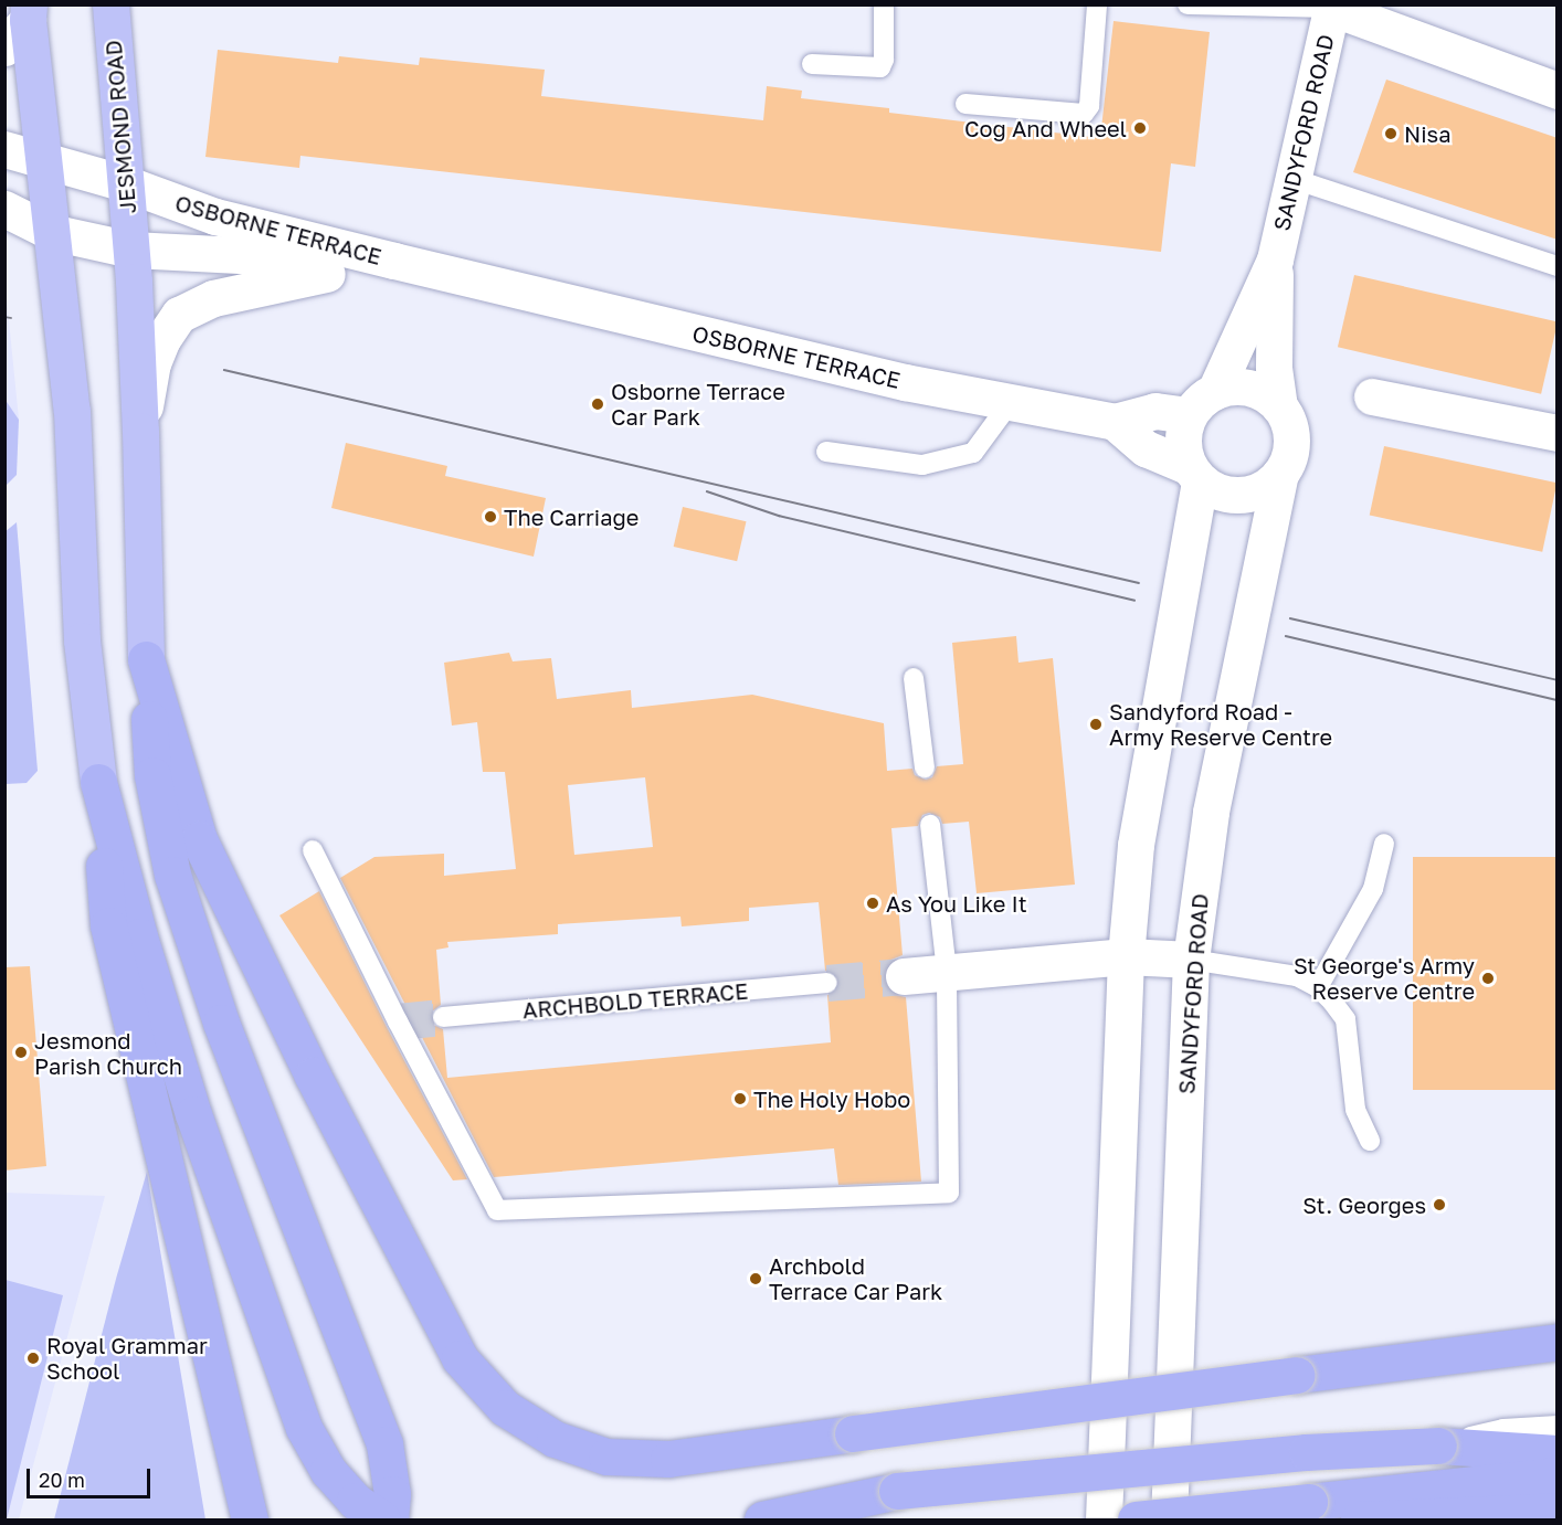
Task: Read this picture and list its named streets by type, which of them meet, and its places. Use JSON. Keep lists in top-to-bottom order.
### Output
{
  "streets": {
    "highway": ["JESMOND ROAD"],
    "main road": ["SANDYFORD ROAD", "OSBORNE TERRACE"],
    "lane": ["ARCHBOLD TERRACE"]
  },
  "crossings": [
    ["JESMOND ROAD", "OSBORNE TERRACE"]
  ],
  "places": [
    "Cog And Wheel",
    "Nisa",
    "Osborne Terrace Car Park",
    "The Carriage",
    "Sandyford Road - Army Reserve Centre",
    "As You Like It",
    "St George's Army Reserve Centre",
    "Jesmond Parish Church",
    "The Holy Hobo",
    "St. Georges",
    "Archbold Terrace Car Park",
    "Royal Grammar School"
  ],
  "scale_bar": "20 m"
}
